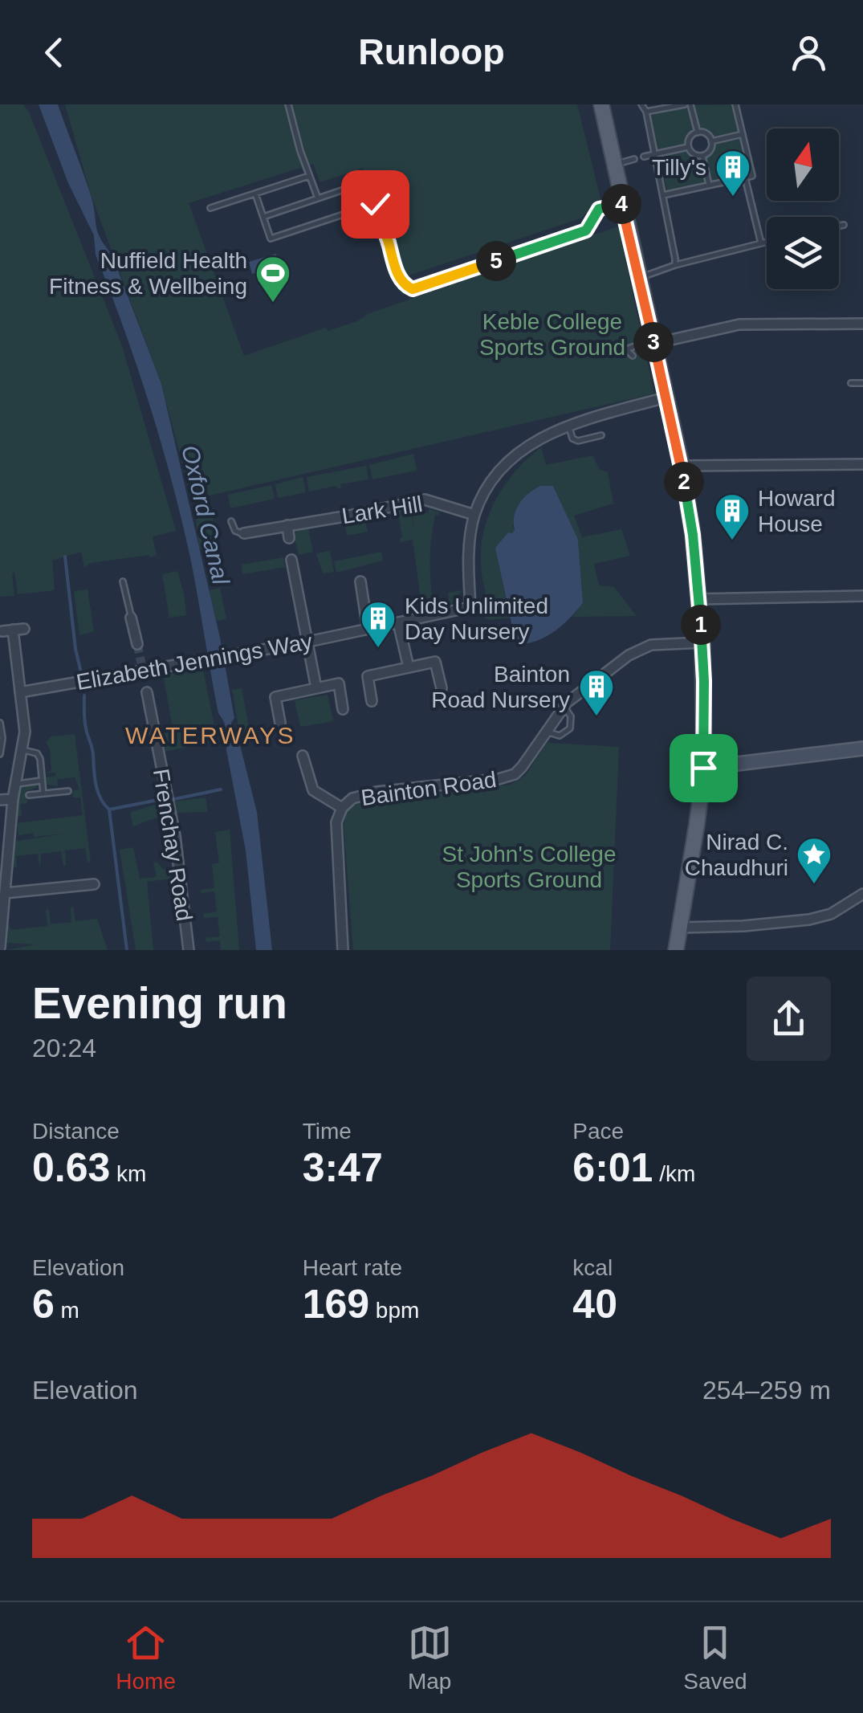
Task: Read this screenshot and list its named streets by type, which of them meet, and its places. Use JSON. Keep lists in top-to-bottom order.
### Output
{
  "streets": {
    "street": [
      "Lark Hill",
      "Elizabeth Jennings Way",
      "Bainton Road",
      "Frenchay Road"
    ]
  },
  "crossings": [
    ["Lark Hill", "Elizabeth Jennings Way"]
  ],
  "districts": ["WATERWAYS"],
  "water": ["Oxford Canal"],
  "parks": ["Keble College Sports Ground", "St John's College Sports Ground"],
  "places": {
    "building": [
      "Tilly's",
      "Howard House",
      "Kids Unlimited Day Nursery",
      "Bainton Road Nursery"
    ],
    "sports": ["Nuffield Health Fitness & Wellbeing"],
    "place": ["Nirad C. Chaudhuri"]
  },
  "north": "top",
  "page": {
    "header": "Runloop",
    "pins": [
      "4",
      "5",
      "3",
      "2",
      "1"
    ],
    "heading": ["Evening run", "20:24"],
    "stats": [
      ["Distance", "0.63 km"],
      ["Time", "3:47"],
      ["Pace", "6:01 /km"],
      ["Elevation", "6 m"],
      ["Heart rate", "169 bpm"],
      ["kcal", "40"]
    ],
    "chart": ["Elevation", "254–259 m"],
    "tabs": ["Home", "Map", "Saved"]
  }
}
